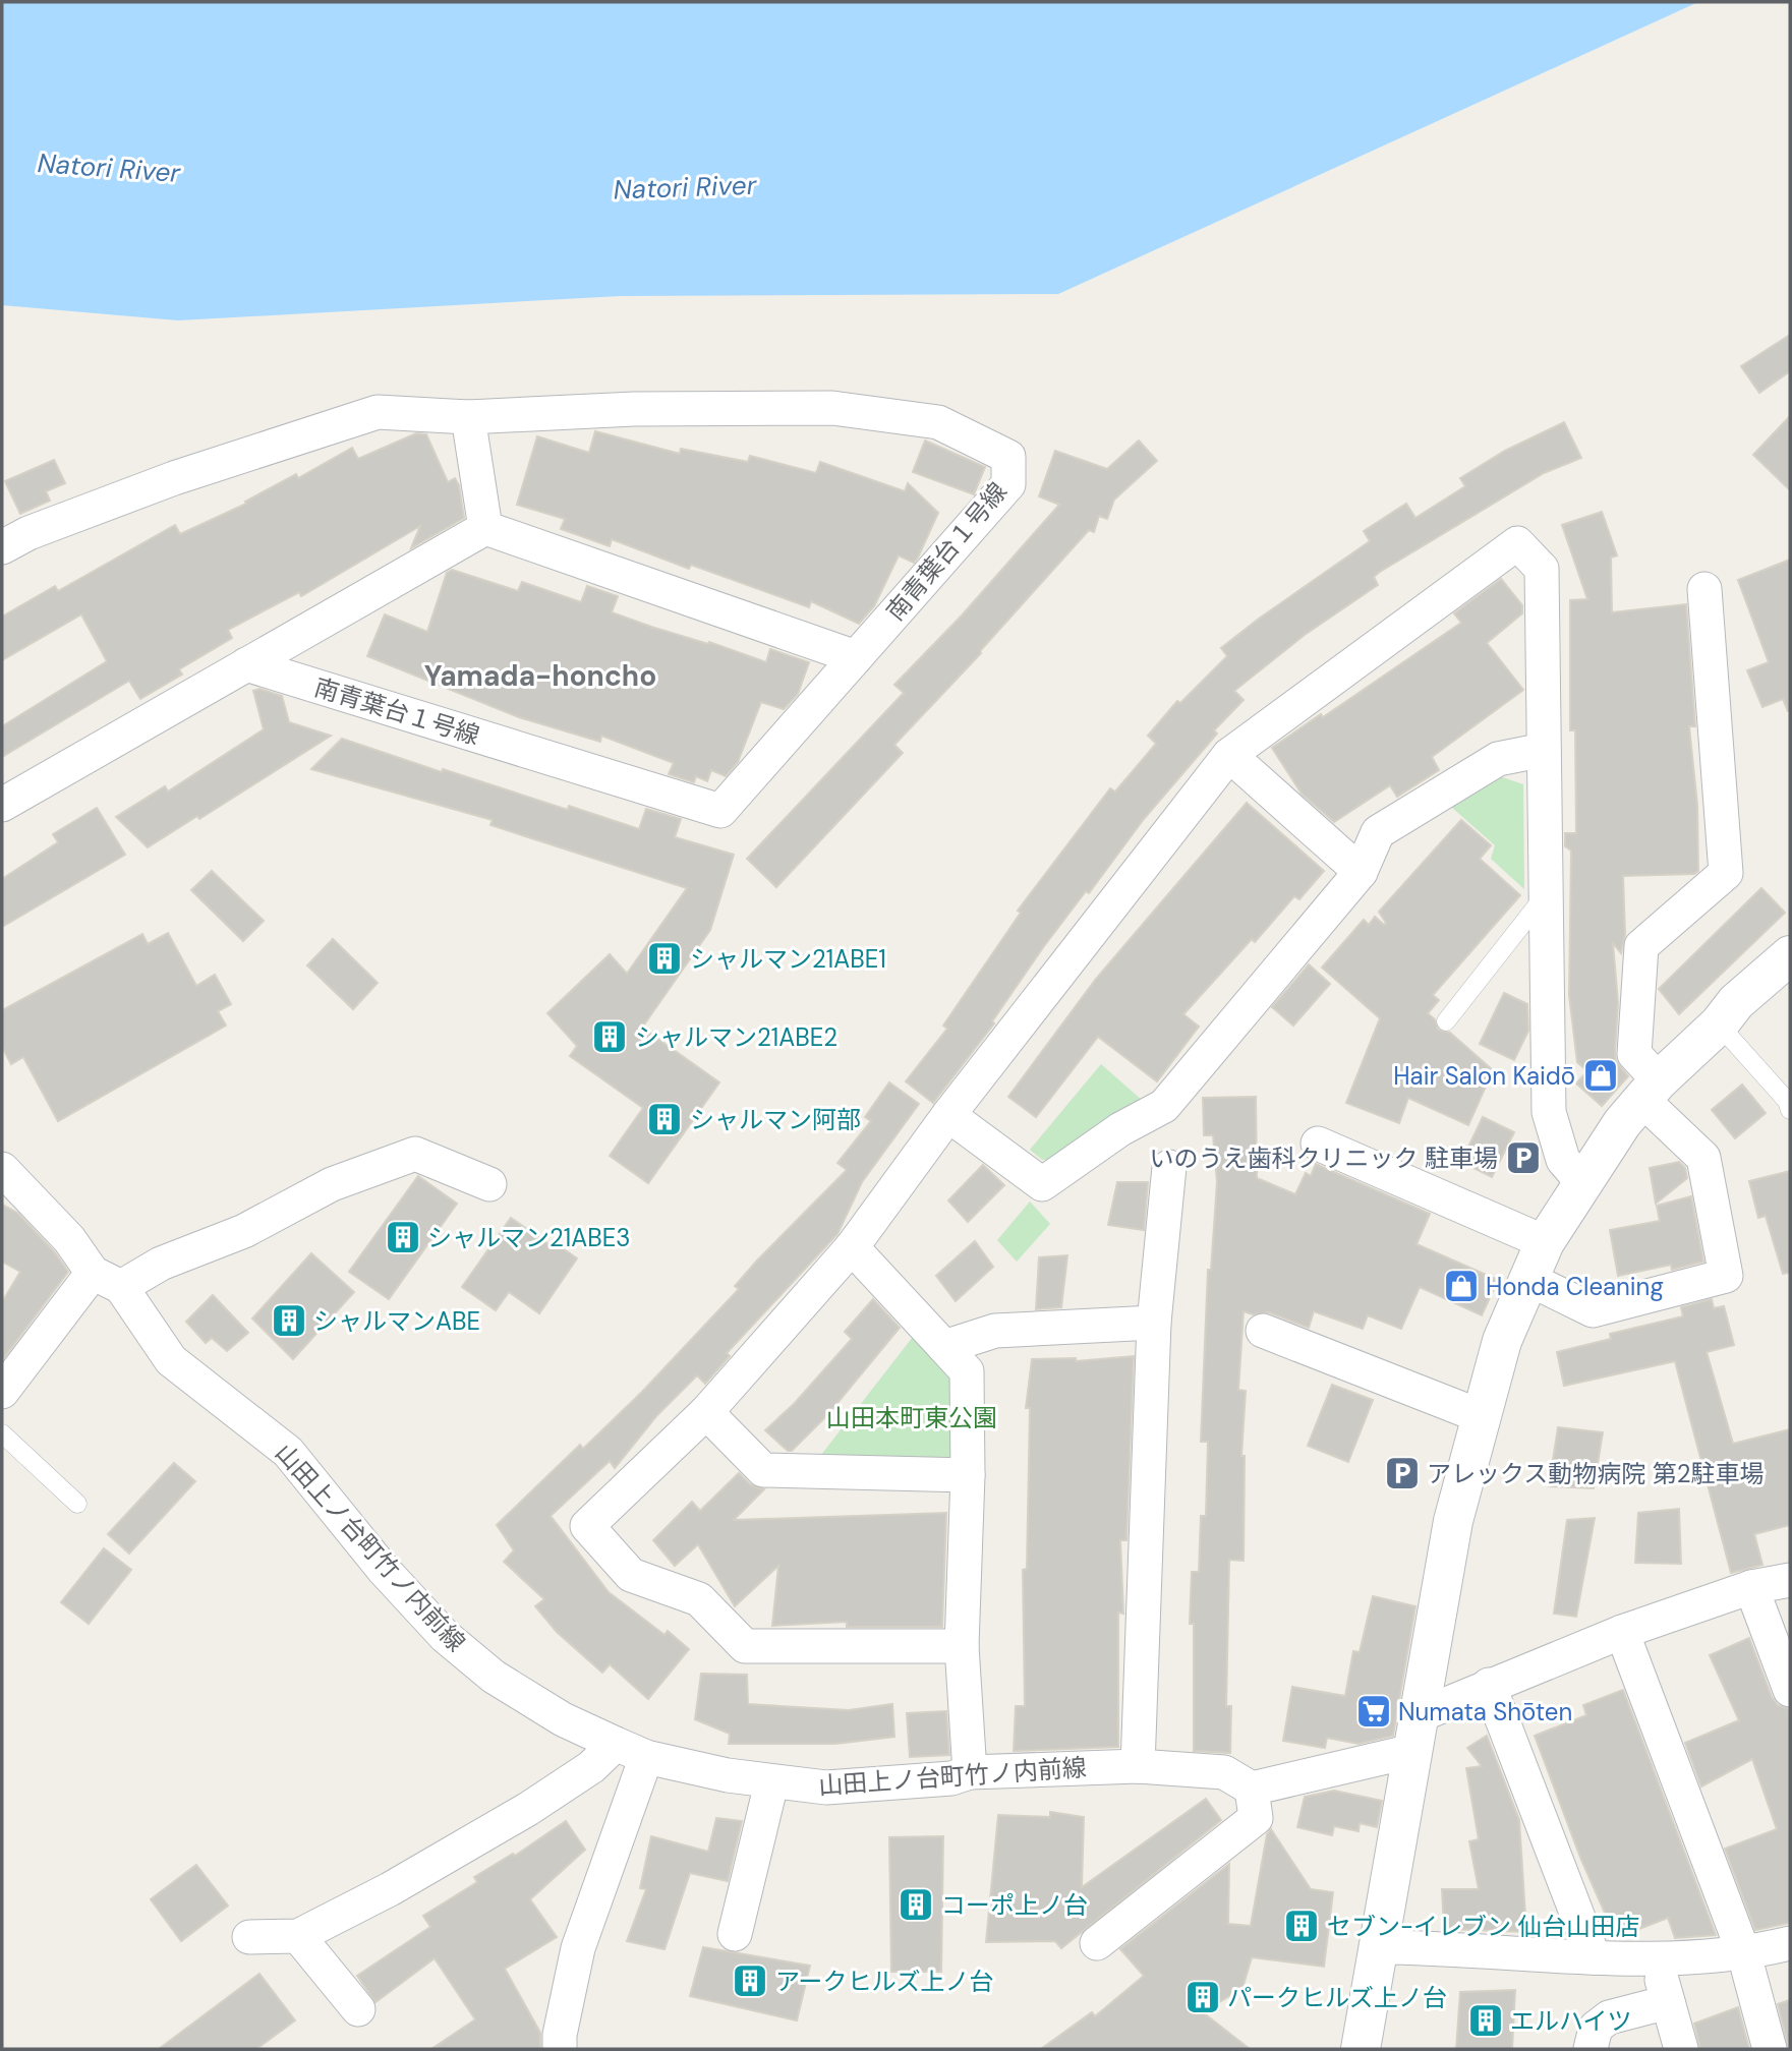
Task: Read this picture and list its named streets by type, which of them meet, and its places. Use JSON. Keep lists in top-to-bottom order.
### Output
{
  "streets": {
    "street": ["南青葉台１号線", "山田上ノ台町竹ノ内前線"]
  },
  "districts": ["Yamada-honcho"],
  "water": ["Natori River"],
  "parks": ["山田本町東公園"],
  "places": {
    "building": [
      "シャルマン21ABE1",
      "シャルマン21ABE2",
      "シャルマン阿部",
      "シャルマン21ABE3",
      "シャルマンABE",
      "コーポ上ノ台",
      "セブン-イレブン 仙台山田店",
      "アークヒルズ上ノ台",
      "パークヒルズ上ノ台",
      "エルハイツ"
    ],
    "shop": ["Hair Salon Kaidō", "Honda Cleaning"],
    "parking": ["いのうえ歯科クリニック 駐車場", "アレックス動物病院 第2駐車場"],
    "supermarket": ["Numata Shōten"]
  }
}
